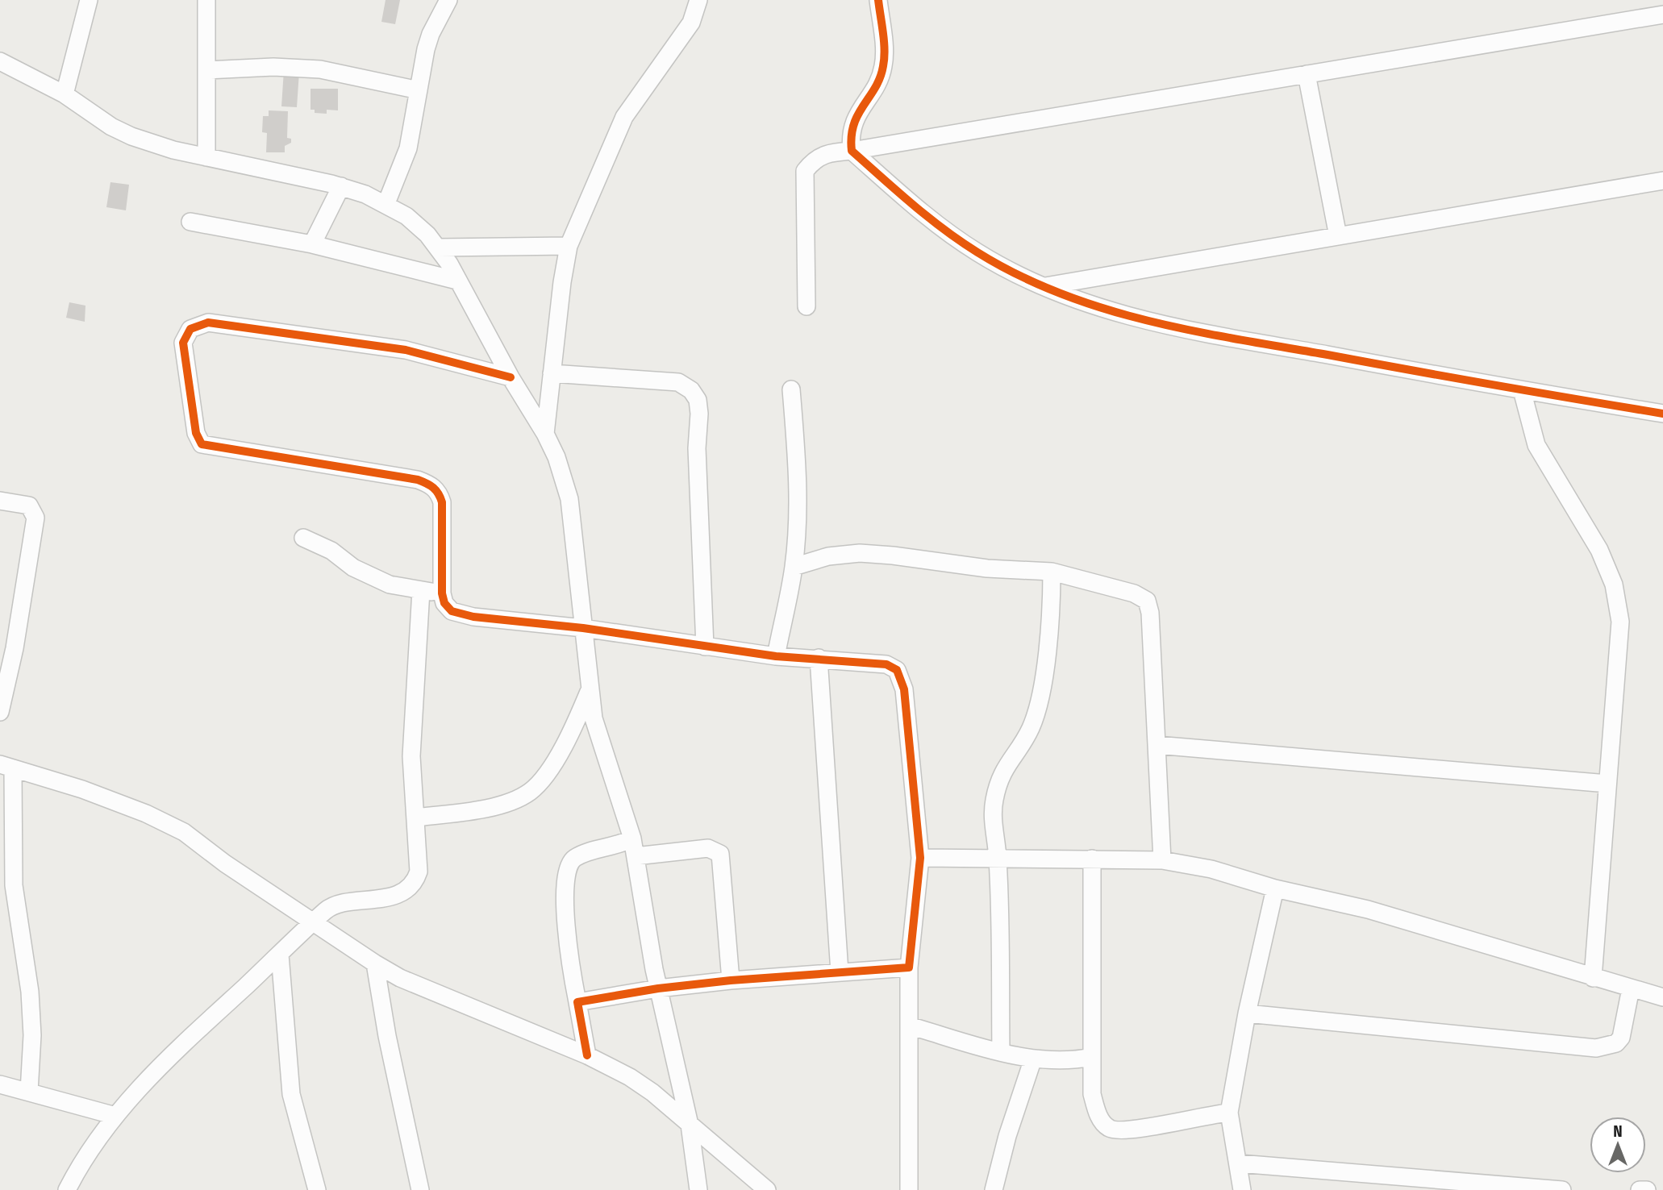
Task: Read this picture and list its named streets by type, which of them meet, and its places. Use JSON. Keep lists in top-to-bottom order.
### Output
{
  "north": "top"
}
